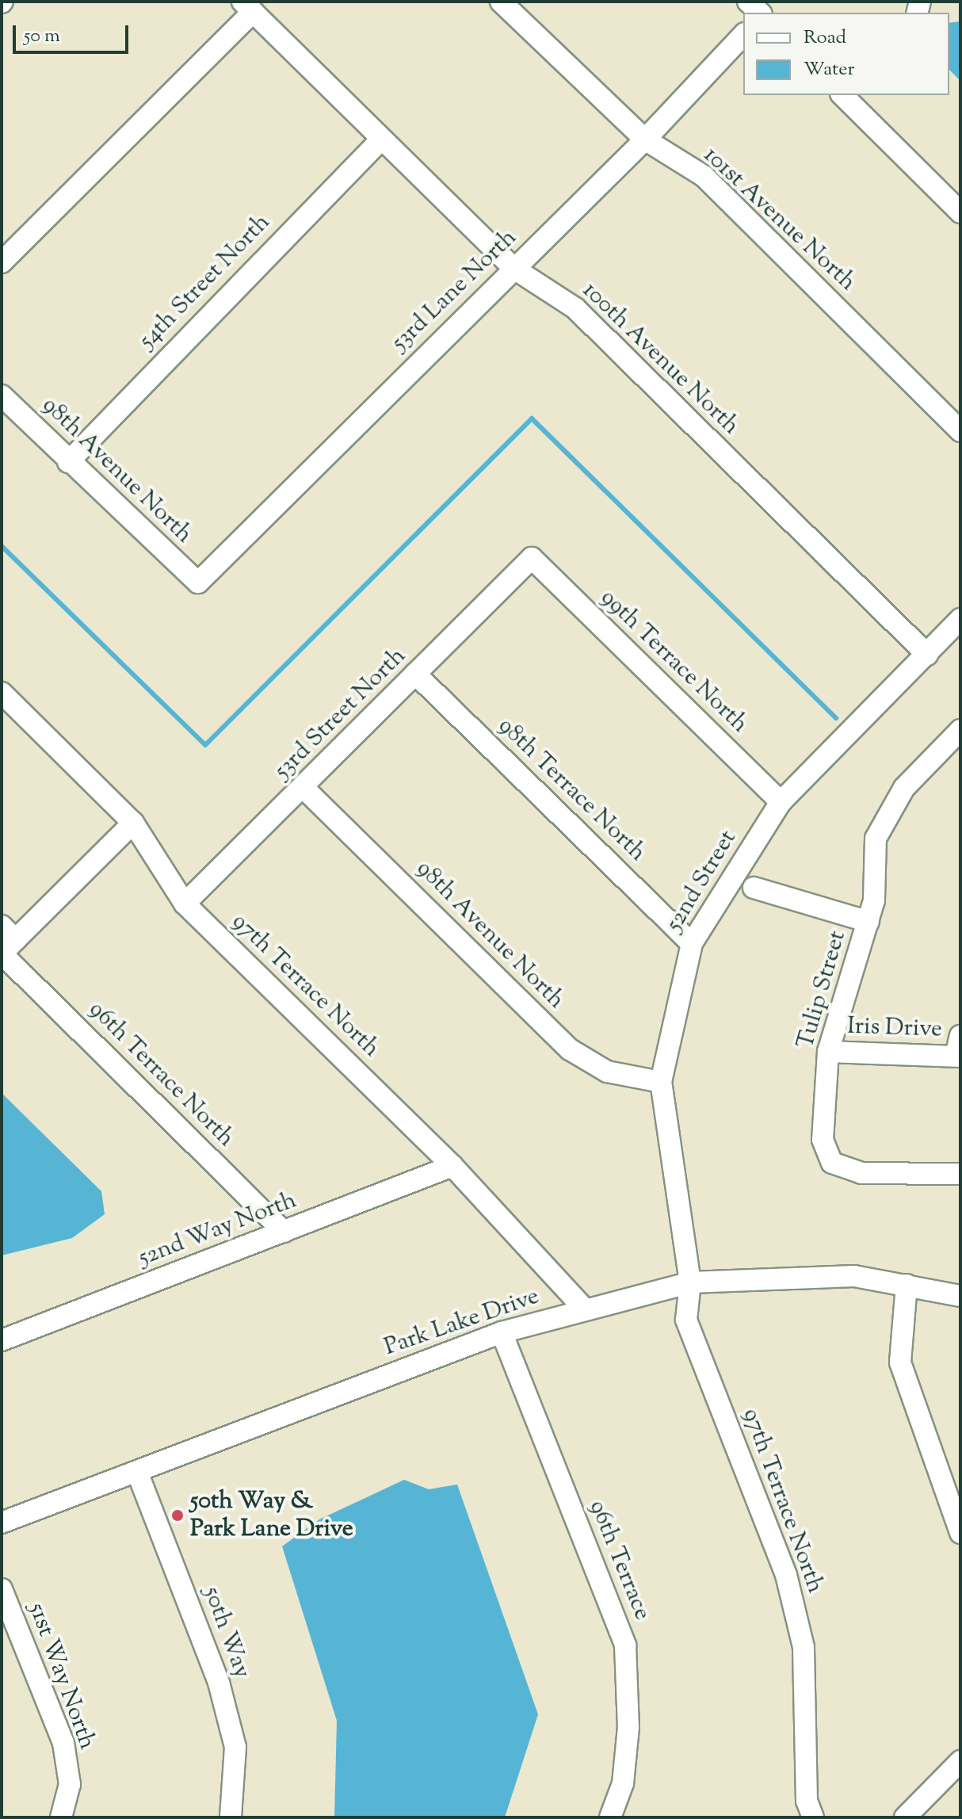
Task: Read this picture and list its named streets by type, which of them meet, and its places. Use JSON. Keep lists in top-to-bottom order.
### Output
{
  "streets": {
    "street": [
      "101st Avenue North",
      "54th Street North",
      "53rd Lane North",
      "100th Avenue North",
      "98th Avenue North",
      "99th Terrace North",
      "53rd Street North",
      "98th Terrace North",
      "52nd Street",
      "97th Terrace North",
      "Tulip Street",
      "Iris Drive",
      "96th Terrace North",
      "52nd Way North",
      "Park Lake Drive",
      "96th Terrace",
      "50th Way",
      "51st Way North"
    ]
  },
  "crossings": [
    ["101st Avenue North", "53rd Lane North"],
    ["54th Street North", "100th Avenue North"],
    ["54th Street North", "98th Avenue North"],
    ["53rd Lane North", "100th Avenue North"],
    ["53rd Lane North", "98th Avenue North"],
    ["100th Avenue North", "52nd Street"],
    ["98th Avenue North", "53rd Street North"],
    ["98th Avenue North", "52nd Street"],
    ["99th Terrace North", "53rd Street North"],
    ["99th Terrace North", "52nd Street"],
    ["53rd Street North", "98th Terrace North"],
    ["53rd Street North", "97th Terrace North"],
    ["98th Terrace North", "52nd Street"],
    ["52nd Street", "97th Terrace North"],
    ["52nd Street", "Park Lake Drive"],
    ["97th Terrace North", "52nd Way North"],
    ["97th Terrace North", "Park Lake Drive"],
    ["Tulip Street", "Iris Drive"],
    ["96th Terrace North", "52nd Way North"],
    ["Park Lake Drive", "96th Terrace"],
    ["Park Lake Drive", "50th Way"]
  ],
  "places": ["50th Way & Park Lane Drive"],
  "legend": ["Road", "Water"],
  "scale_bar": "50 m"
}
